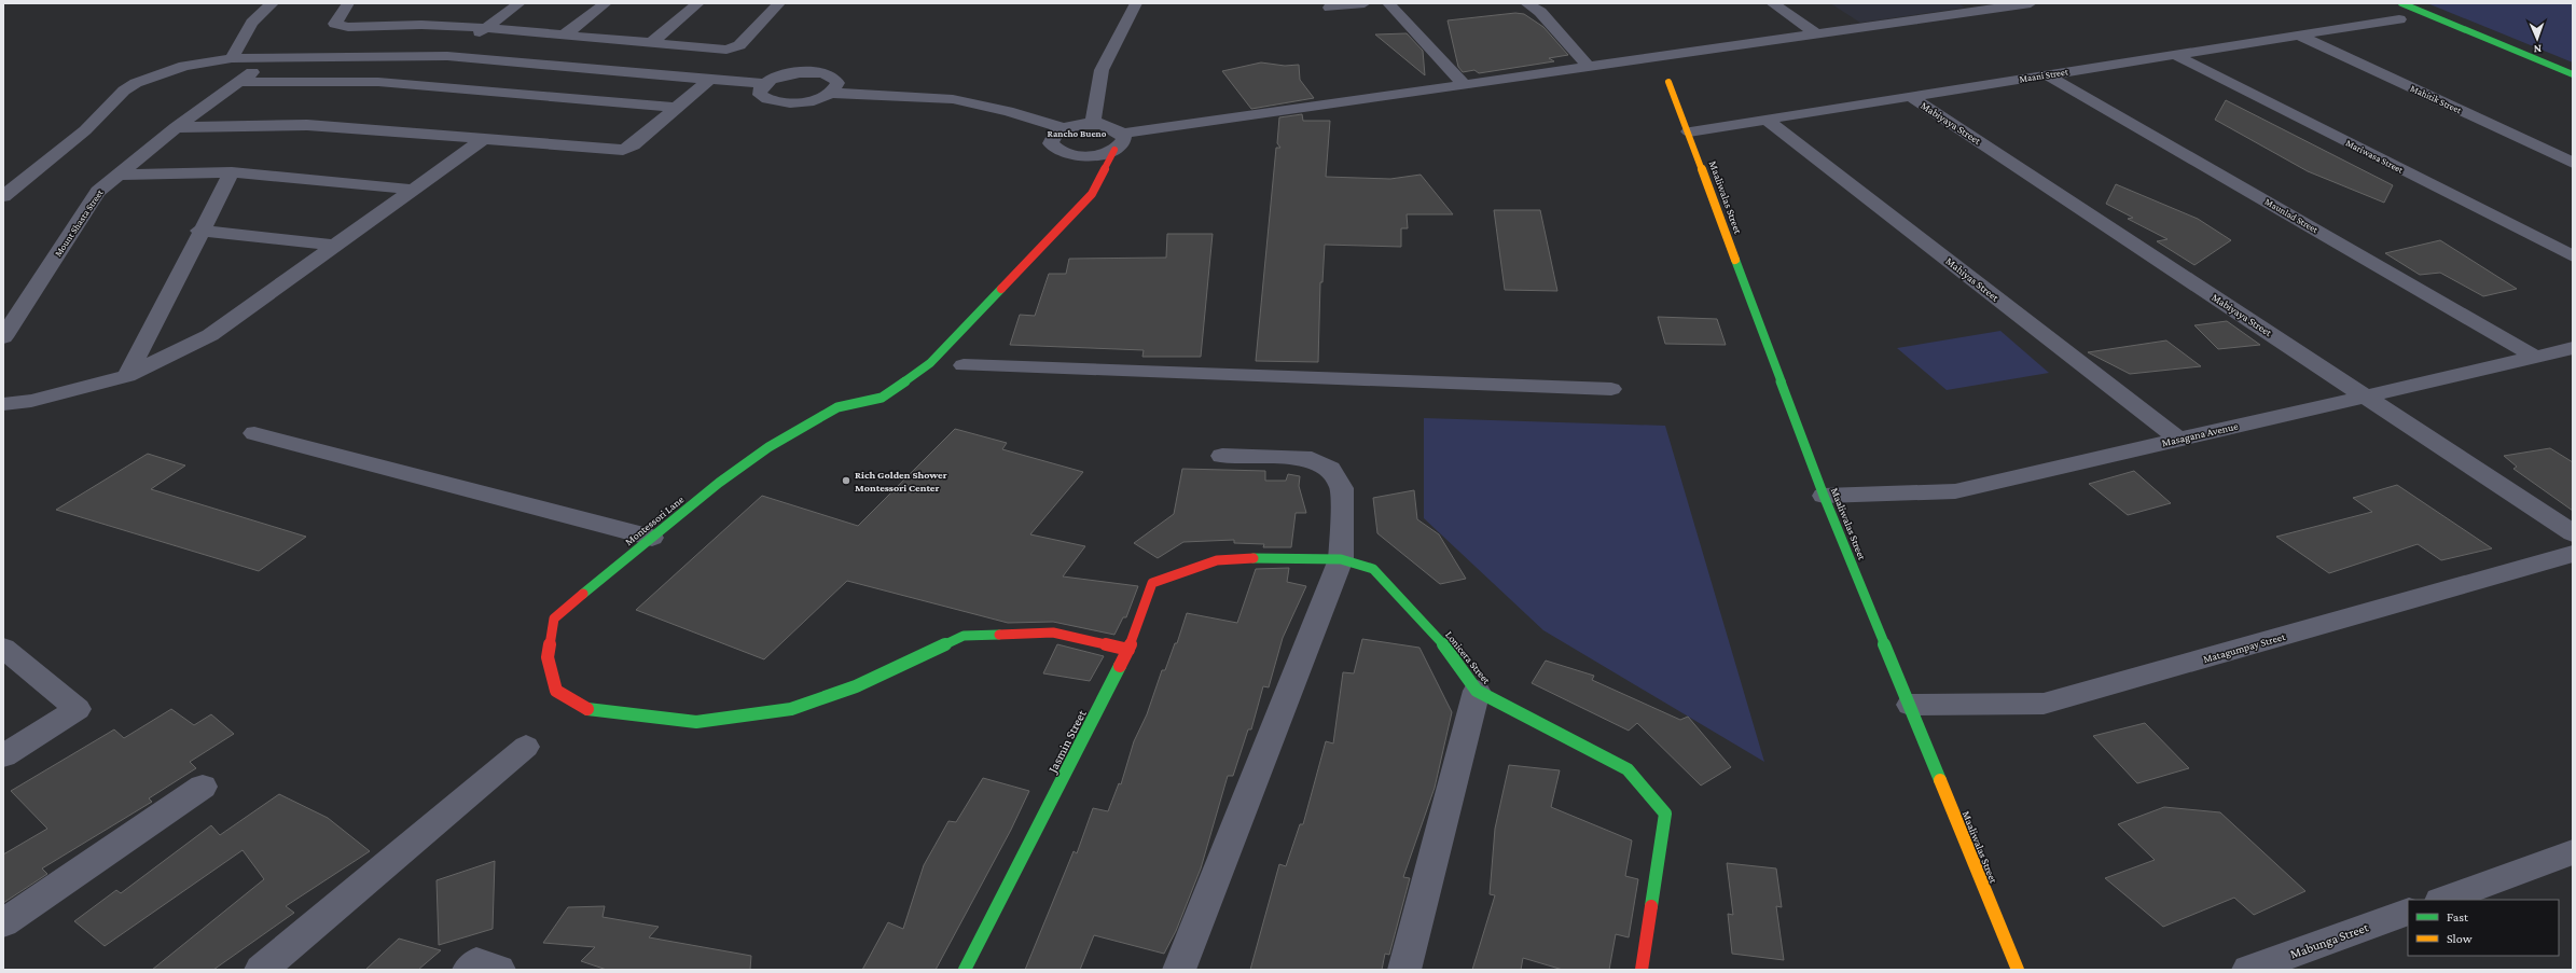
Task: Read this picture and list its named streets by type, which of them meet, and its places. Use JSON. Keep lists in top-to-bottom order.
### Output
{
  "streets": {
    "street": [
      "Maani Street",
      "Mahitik Street",
      "Mabiyaya Street",
      "Mariwasa Street",
      "Maaliwalas Street",
      "Maunlad Street",
      "Mount Shasta Street",
      "Mahiyas Street",
      "Masagana Avenue",
      "Montessori Lane",
      "Matagumpay Street",
      "Lonicera Street",
      "Jasmin Street",
      "Mabunga Street"
    ]
  },
  "crossings": [
    ["Maani Street", "Mahitik Street"],
    ["Maani Street", "Mabiyaya Street"],
    ["Maani Street", "Mariwasa Street"],
    ["Maani Street", "Maaliwalas Street"],
    ["Maani Street", "Maunlad Street"],
    ["Maani Street", "Mahiyas Street"],
    ["Mabiyaya Street", "Masagana Avenue"],
    ["Maaliwalas Street", "Masagana Avenue"],
    ["Maaliwalas Street", "Matagumpay Street"],
    ["Maunlad Street", "Masagana Avenue"],
    ["Mahiyas Street", "Masagana Avenue"],
    ["Montessori Lane", "Jasmin Street"],
    ["Lonicera Street", "Jasmin Street"]
  ],
  "districts": ["Rancho Bueno"],
  "places": ["Rich Golden Shower Montessori Center"],
  "legend": ["Fast", "Slow"],
  "north": "bottom"
}
